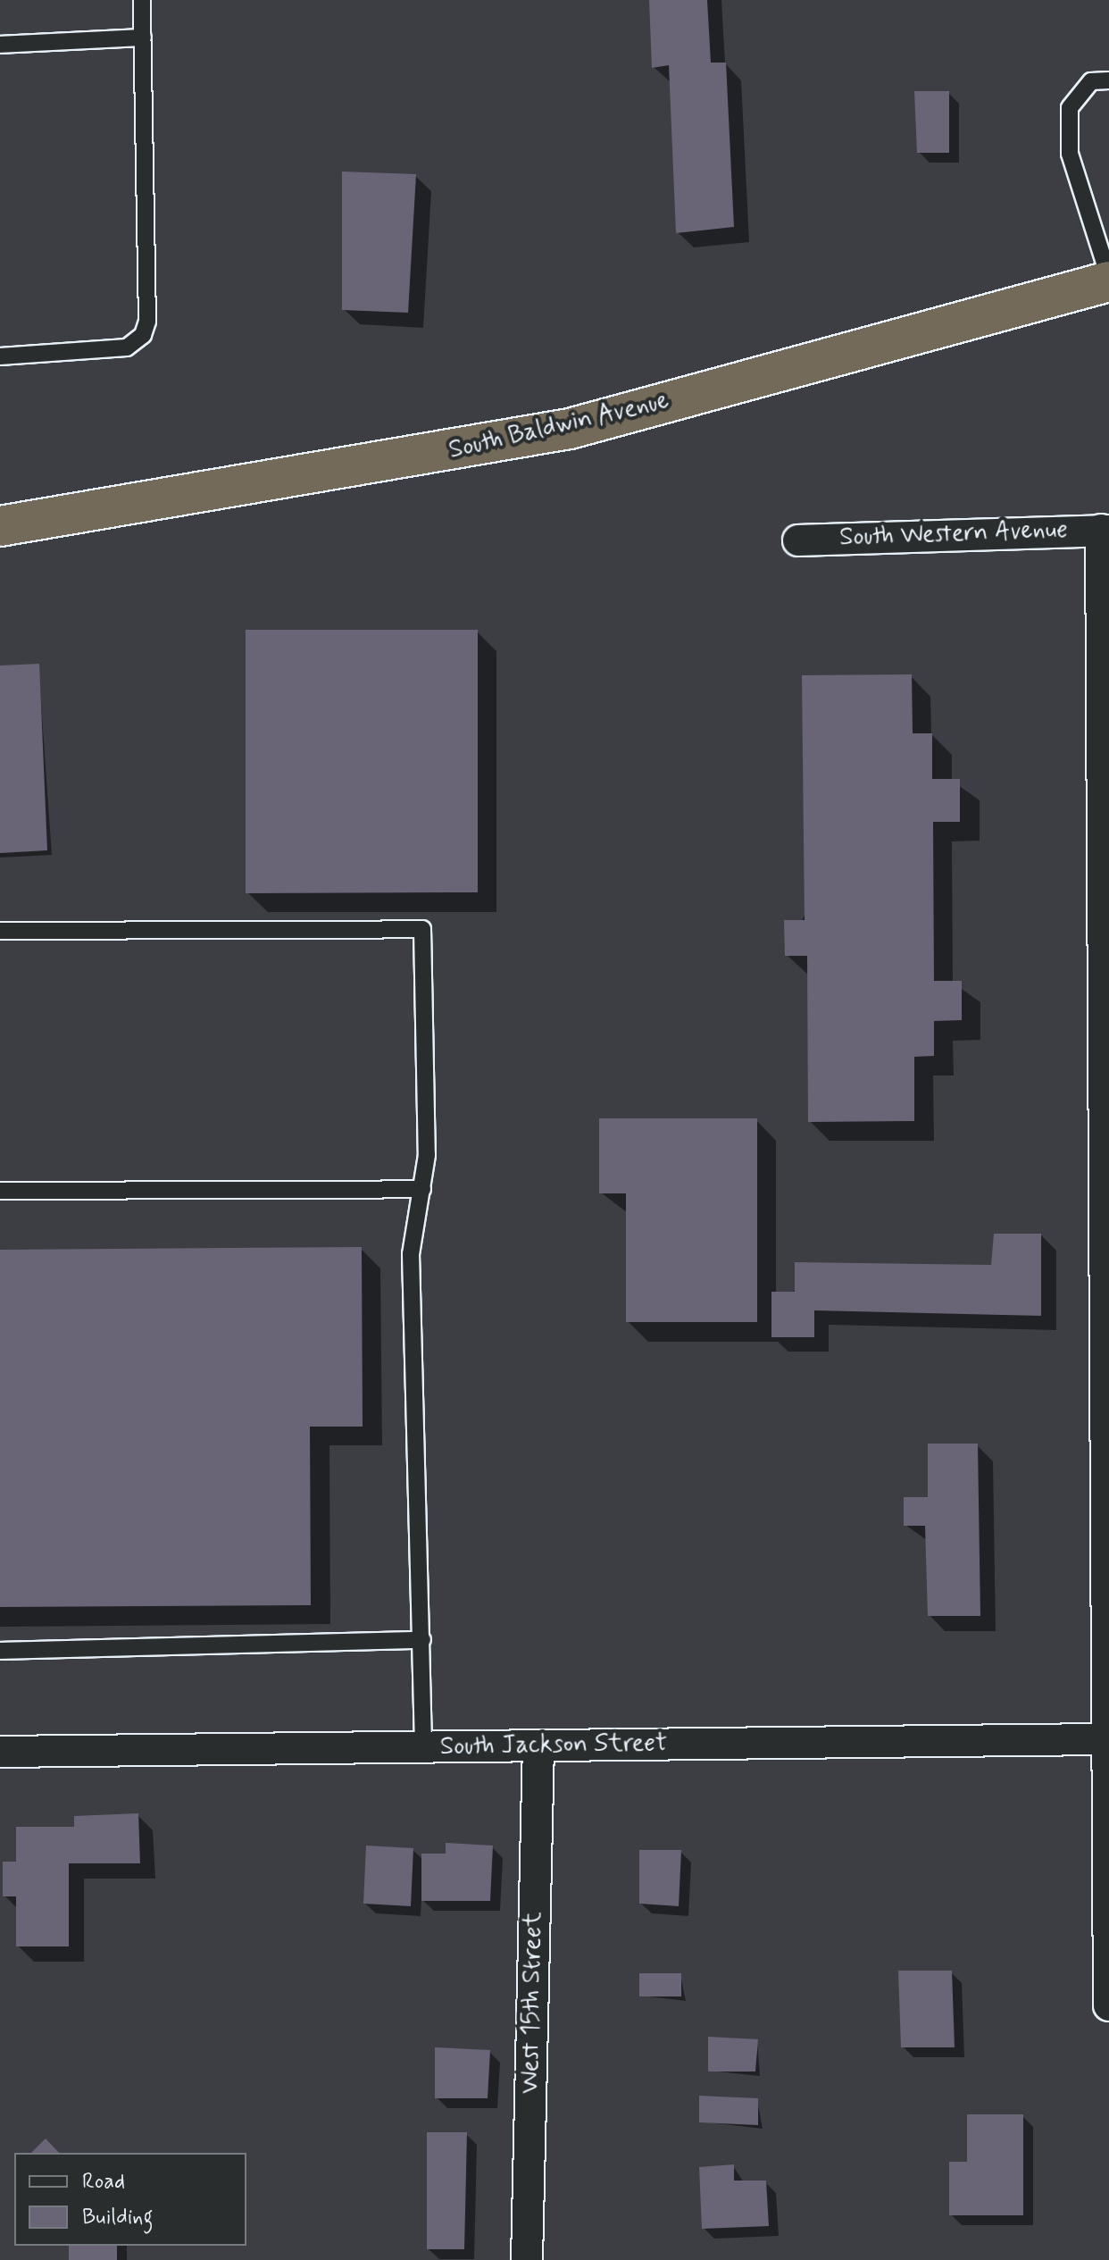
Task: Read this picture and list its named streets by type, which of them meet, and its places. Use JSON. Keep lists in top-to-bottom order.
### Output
{
  "streets": {
    "highway": ["South Baldwin Avenue"],
    "street": ["South Western Avenue", "South Jackson Street", "West 15th Street"]
  },
  "crossings": [
    ["South Jackson Street", "West 15th Street"]
  ],
  "legend": ["Road", "Building"]
}
